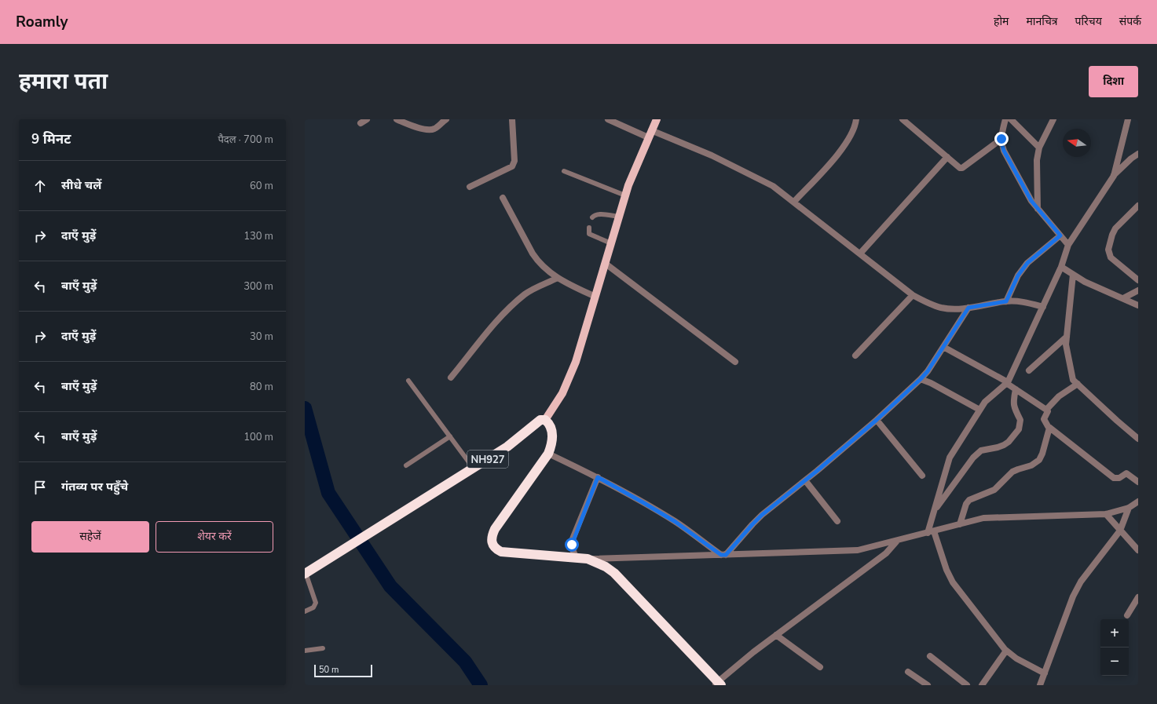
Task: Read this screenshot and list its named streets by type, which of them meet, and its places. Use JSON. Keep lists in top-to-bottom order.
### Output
{
  "streets": {
    "highway": ["NH927"]
  },
  "scale_bar": "50 m",
  "north": "left",
  "page": {
    "header": "Roamly",
    "nav": [
      "होम",
      "मानचित्र",
      "परिचय",
      "संपर्क"
    ],
    "buttons": [
      "दिशा",
      ["सहेजें", "शेयर करें"]
    ],
    "title": "हमारा पता",
    "heading": ["9 मिनट", "पैदल · 700 m"],
    "list": [
      ["सीधे चलें", "60 m"],
      ["दाएँ मुड़ें", "130 m"],
      ["बाएँ मुड़ें", "300 m"],
      ["दाएँ मुड़ें", "30 m"],
      ["बाएँ मुड़ें", "80 m"],
      ["बाएँ मुड़ें", "100 m"],
      "गंतव्य पर पहुँचे"
    ],
    "map_buttons": ["+", "−"],
    "scale": "50 m"
  }
}
